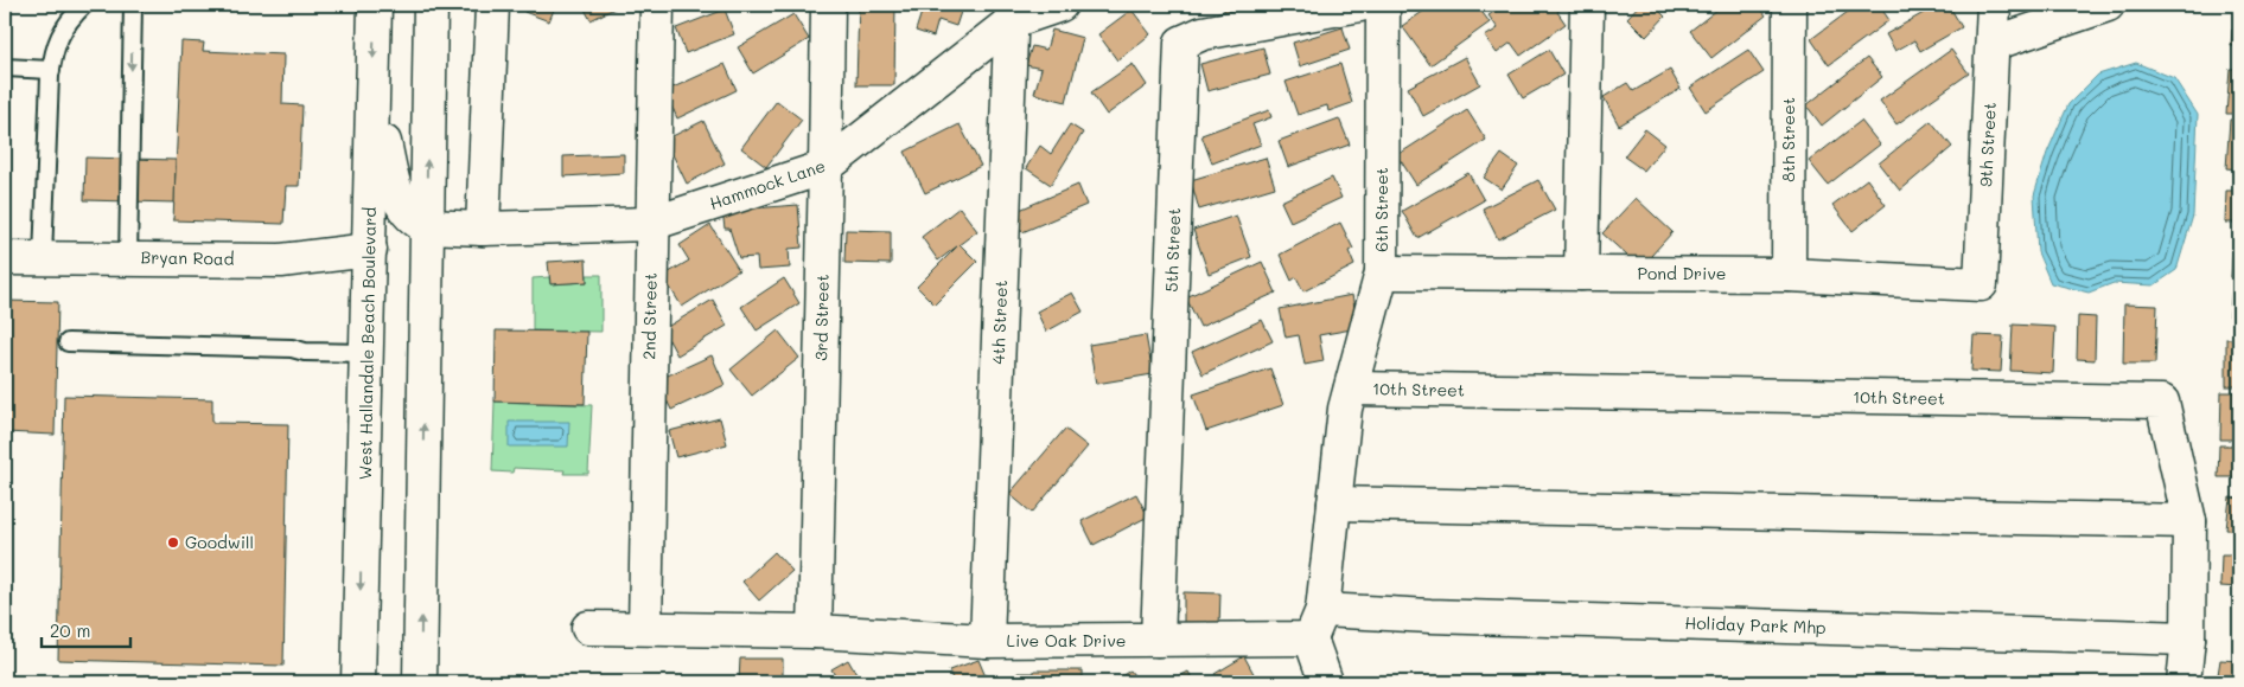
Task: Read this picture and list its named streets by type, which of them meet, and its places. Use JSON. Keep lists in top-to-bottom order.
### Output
{
  "streets": {
    "street": [
      "8th Street",
      "9th Street",
      "Hammock Lane",
      "6th Street",
      "5th Street",
      "Bryan Road",
      "Pond Drive",
      "2nd Street",
      "3rd Street",
      "4th Street",
      "West Hallandale Beach Boulevard",
      "10th Street",
      "Holiday Park Mhp",
      "Live Oak Drive"
    ]
  },
  "crossings": [
    ["8th Street", "Pond Drive"],
    ["9th Street", "Pond Drive"],
    ["Hammock Lane", "2nd Street"],
    ["Hammock Lane", "3rd Street"],
    ["Hammock Lane", "4th Street"],
    ["6th Street", "Pond Drive"],
    ["6th Street", "10th Street"],
    ["5th Street", "Live Oak Drive"],
    ["Bryan Road", "West Hallandale Beach Boulevard"],
    ["2nd Street", "Live Oak Drive"],
    ["3rd Street", "Live Oak Drive"],
    ["4th Street", "Live Oak Drive"],
    ["10th Street", "Holiday Park Mhp"],
    ["Holiday Park Mhp", "Live Oak Drive"]
  ],
  "places": ["Goodwill"],
  "scale_bar": "20 m"
}
